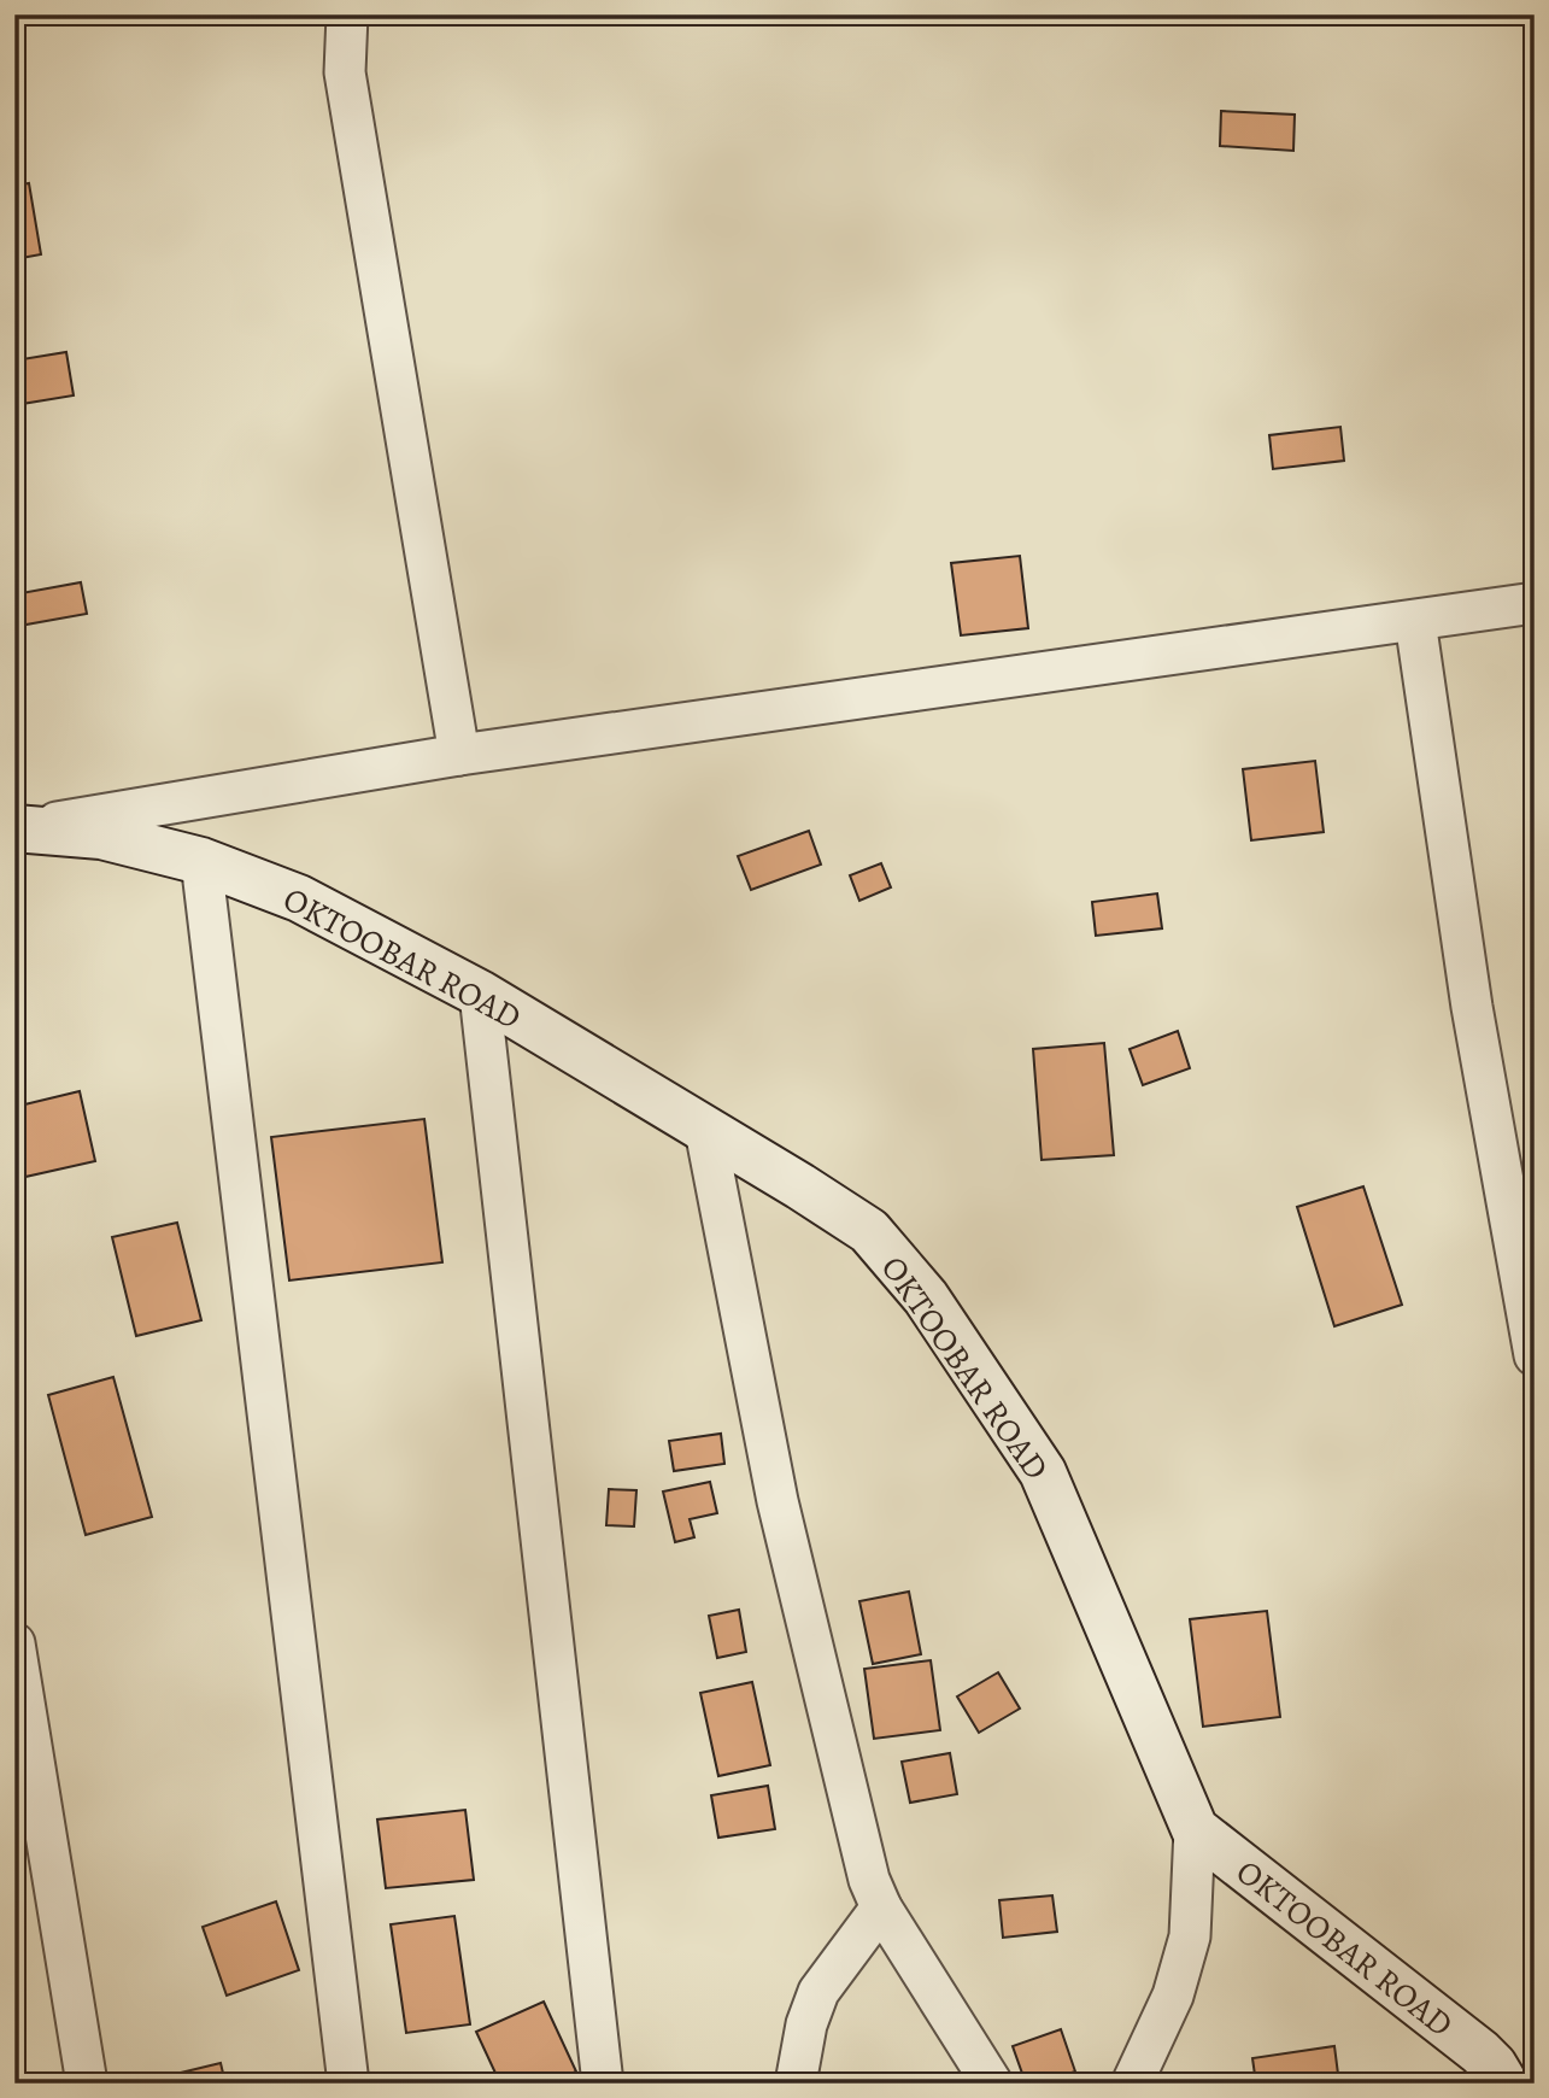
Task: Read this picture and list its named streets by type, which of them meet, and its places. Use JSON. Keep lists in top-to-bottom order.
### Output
{
  "streets": {
    "street": ["OKTOOBAR ROAD"]
  }
}
